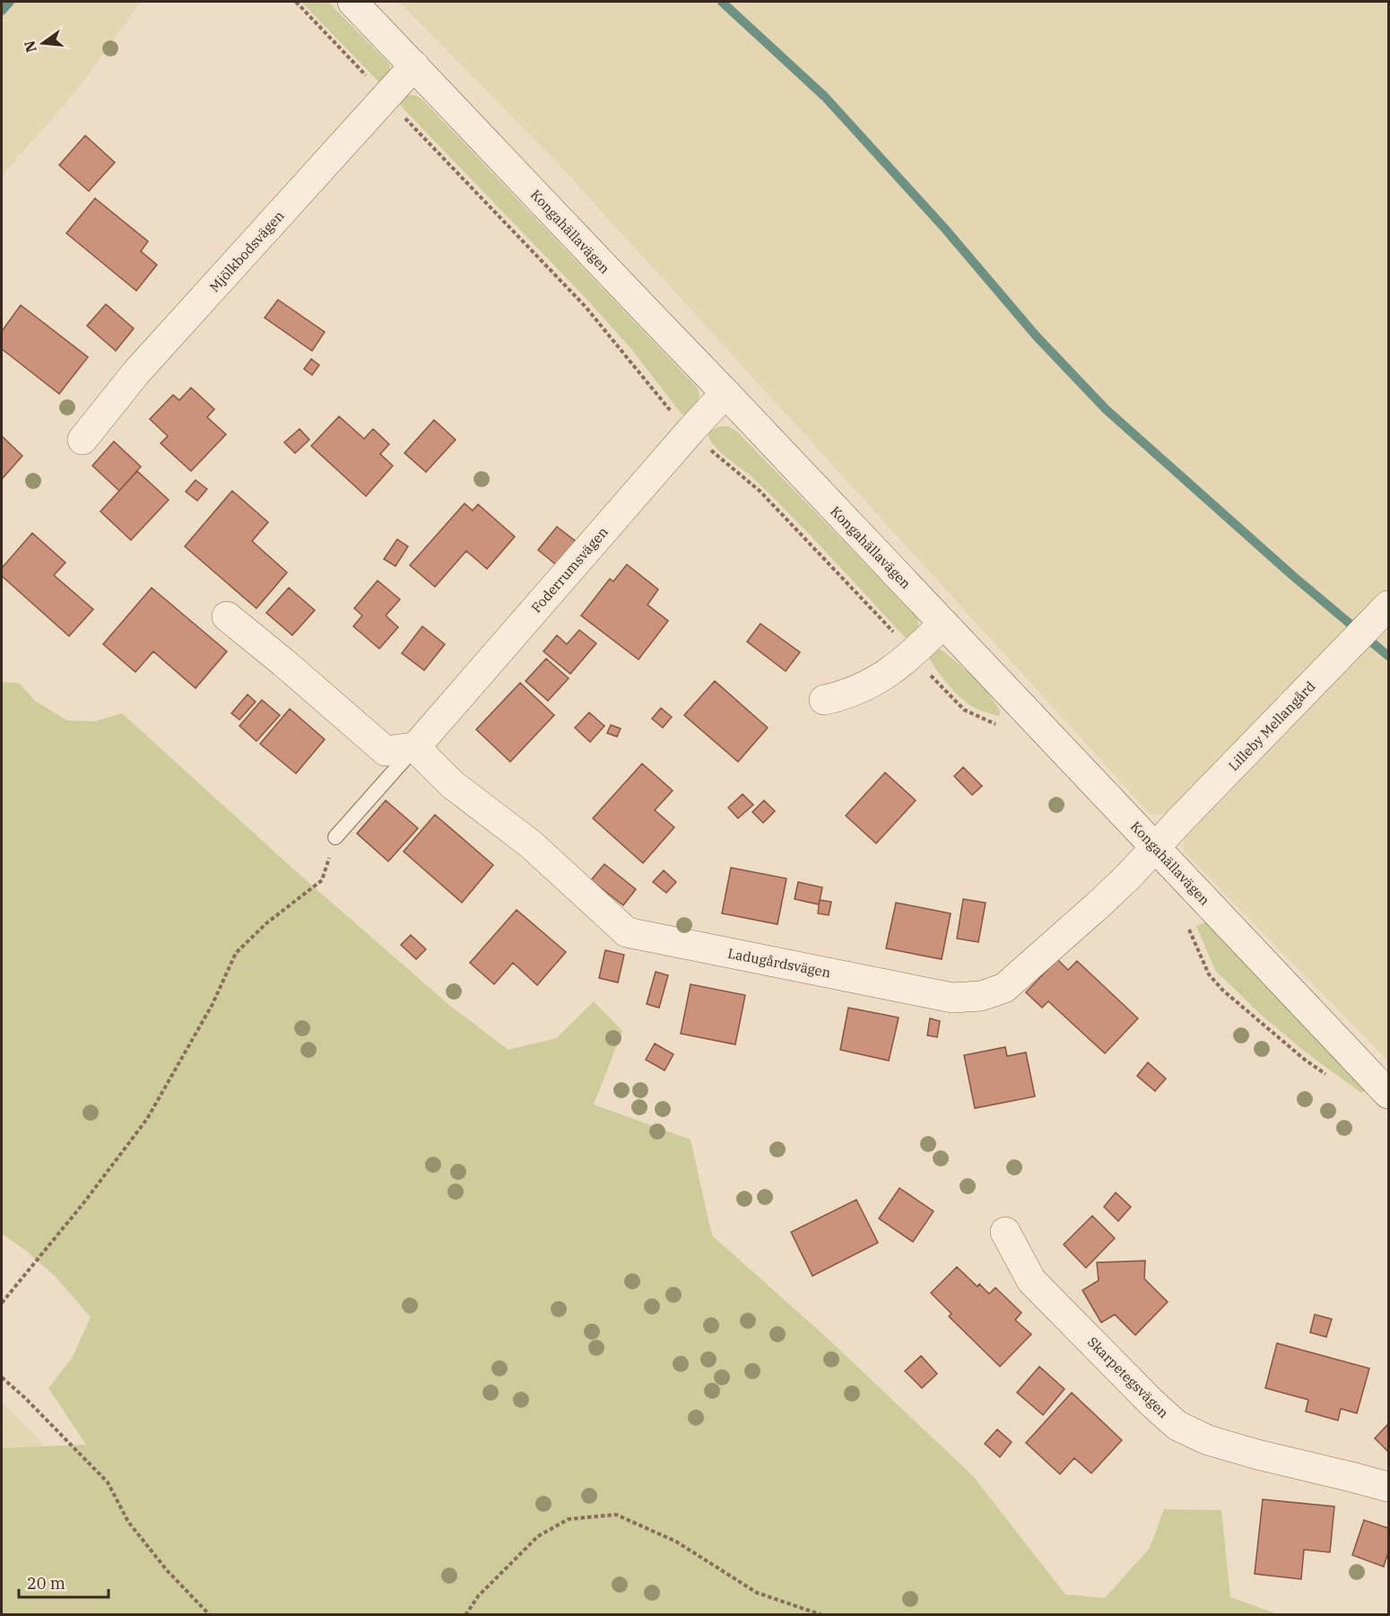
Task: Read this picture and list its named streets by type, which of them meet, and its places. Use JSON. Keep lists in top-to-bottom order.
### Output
{
  "streets": {
    "street": [
      "Kongahällavägen",
      "Mjölkbodsvägen",
      "Foderrumsvägen",
      "Lilleby Mellangård",
      "Ladugårdsvägen",
      "Skarpetegsvägen"
    ]
  },
  "crossings": [
    ["Kongahällavägen", "Mjölkbodsvägen"],
    ["Kongahällavägen", "Foderrumsvägen"],
    ["Kongahällavägen", "Lilleby Mellangård"],
    ["Kongahällavägen", "Ladugårdsvägen"],
    ["Foderrumsvägen", "Ladugårdsvägen"],
    ["Lilleby Mellangård", "Ladugårdsvägen"]
  ],
  "scale_bar": "20 m",
  "north": "left"
}
